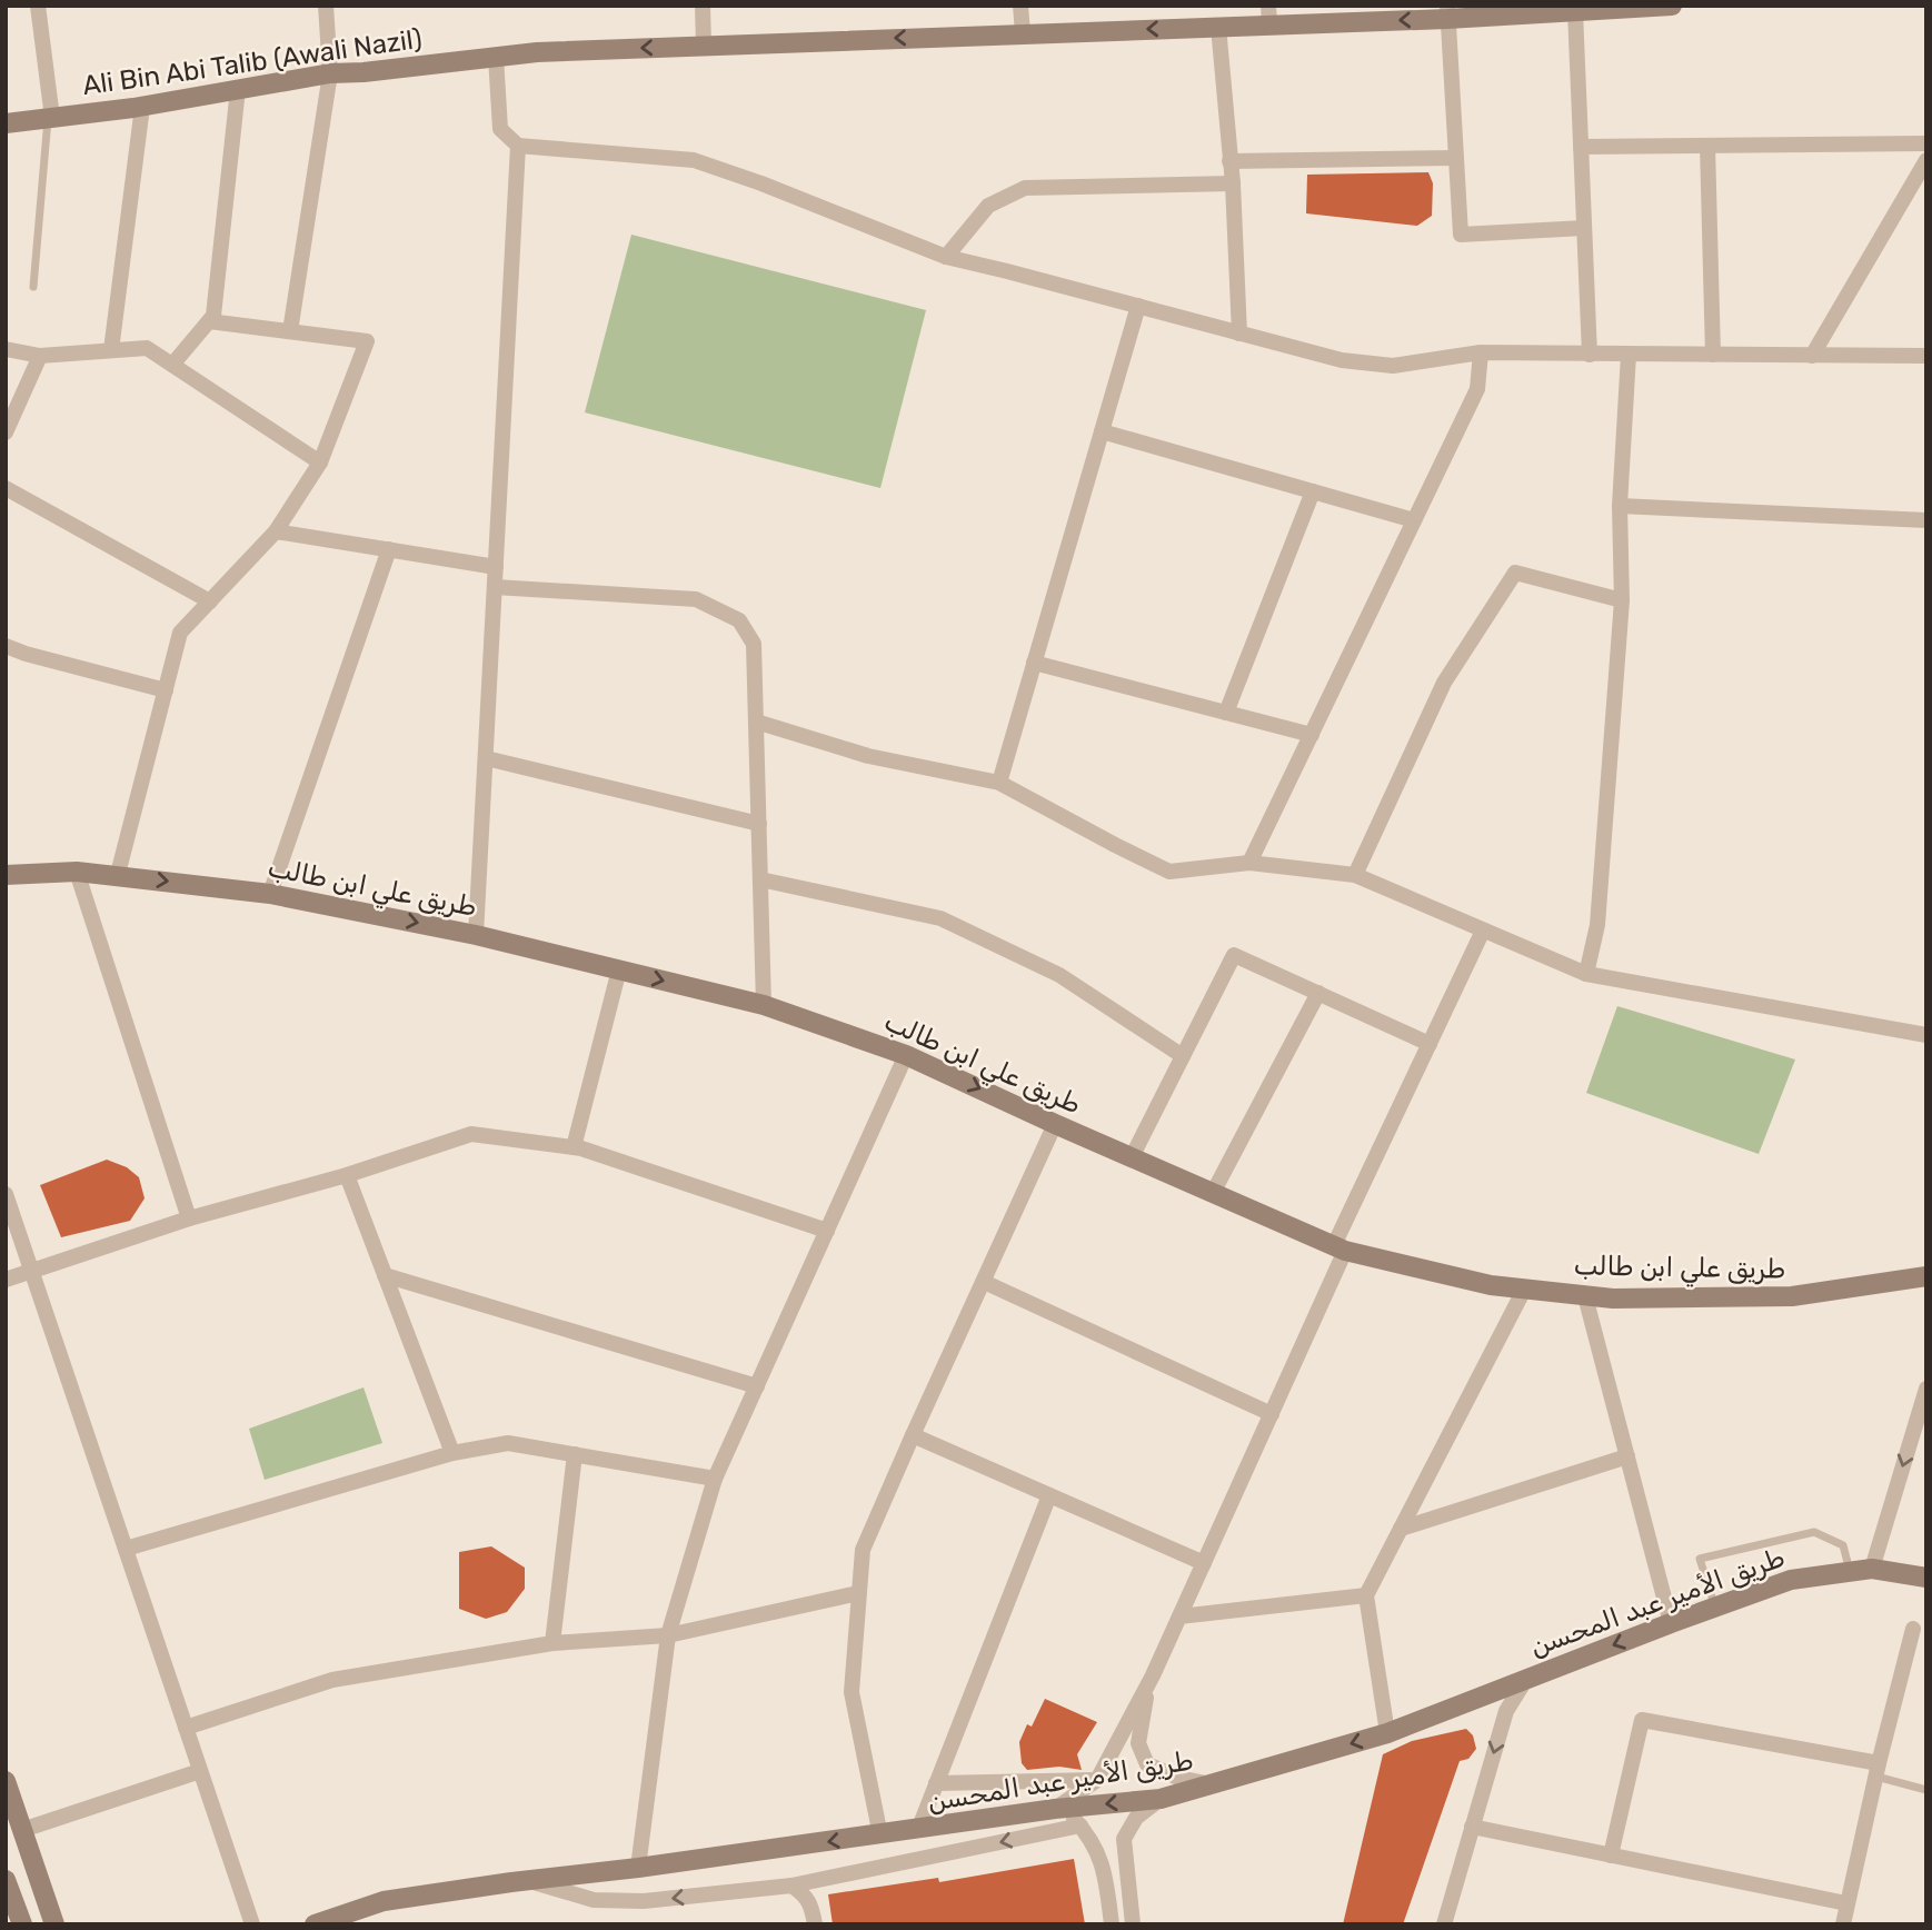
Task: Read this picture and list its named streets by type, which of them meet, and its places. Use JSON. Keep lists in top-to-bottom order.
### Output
{
  "streets": {
    "main road": ["Ali Bin Abi Talib (Awali Nazil)", "طريق علي ابن طالب", "طريق الأمير عبد المحسن"]
  },
  "one_way": ["Ali Bin Abi Talib (Awali Nazil)", "طريق الأمير عبد المحسن"]
}
